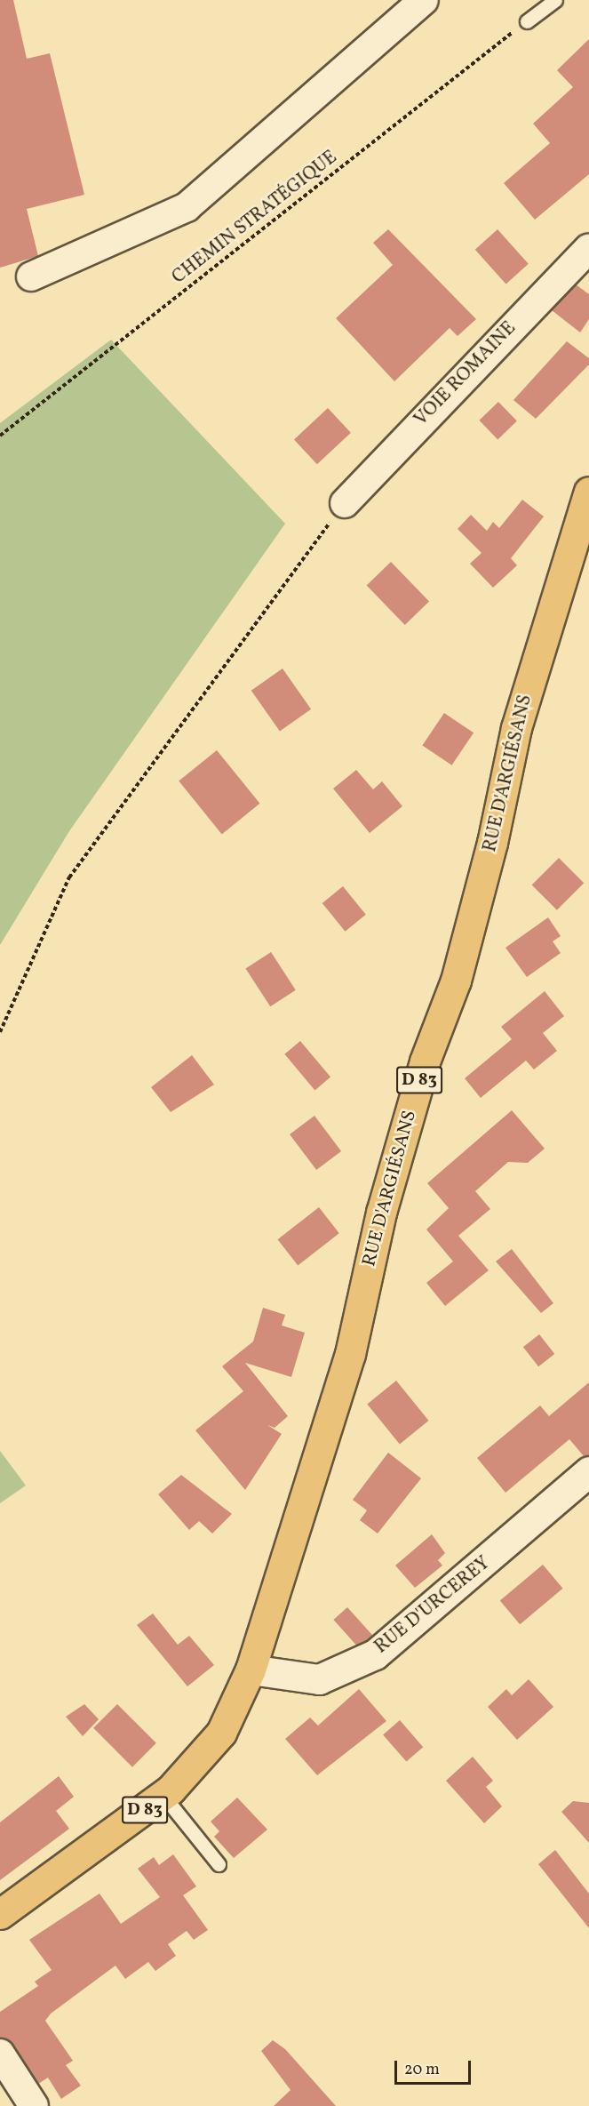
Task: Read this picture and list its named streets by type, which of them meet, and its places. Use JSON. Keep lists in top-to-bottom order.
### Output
{
  "streets": {
    "main road": ["RUE D'ARGIÉSANS", "D 83"],
    "street": ["VOIE ROMAINE", "RUE D'URCEREY"],
    "path": ["CHEMIN STRATÉGIQUE"]
  },
  "crossings": [
    ["RUE D'ARGIÉSANS", "D 83"],
    ["RUE D'ARGIÉSANS", "RUE D'URCEREY"],
    ["D 83", "RUE D'URCEREY"]
  ],
  "scale_bar": "20 m"
}
